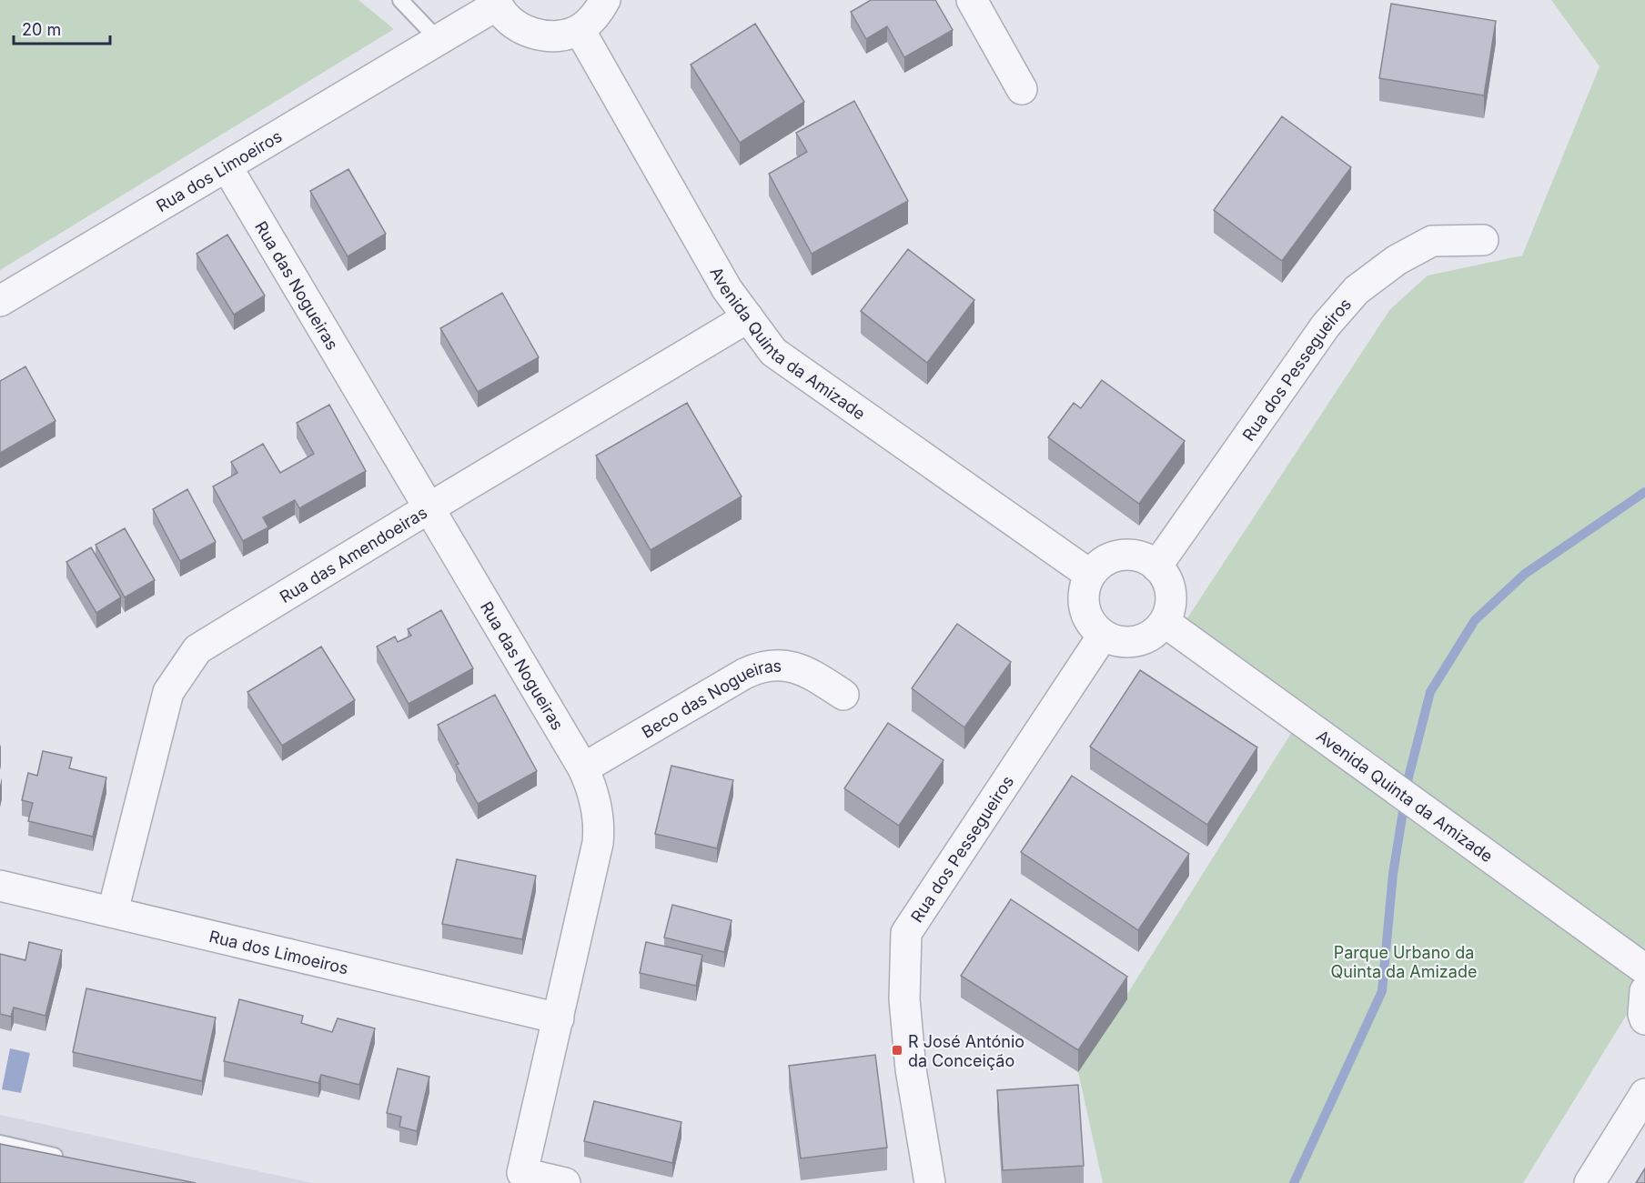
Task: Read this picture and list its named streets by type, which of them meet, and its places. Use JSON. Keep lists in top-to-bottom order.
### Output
{
  "streets": {
    "street": [
      "Rua dos Limoeiros",
      "Rua das Nogueiras",
      "Avenida Quinta da Amizade",
      "Rua dos Pessegueiros",
      "Rua das Amendoeiras",
      "Beco das Nogueiras"
    ]
  },
  "crossings": [
    ["Rua dos Limoeiros", "Rua das Nogueiras"],
    ["Rua dos Limoeiros", "Rua das Amendoeiras"],
    ["Rua das Nogueiras", "Rua das Amendoeiras"],
    ["Rua das Nogueiras", "Beco das Nogueiras"],
    ["Avenida Quinta da Amizade", "Rua dos Pessegueiros"],
    ["Avenida Quinta da Amizade", "Rua das Amendoeiras"]
  ],
  "parks": ["Parque Urbano da Quinta da Amizade"],
  "places": {
    "transit": ["R José António da Conceição"]
  },
  "scale_bar": "20 m"
}
